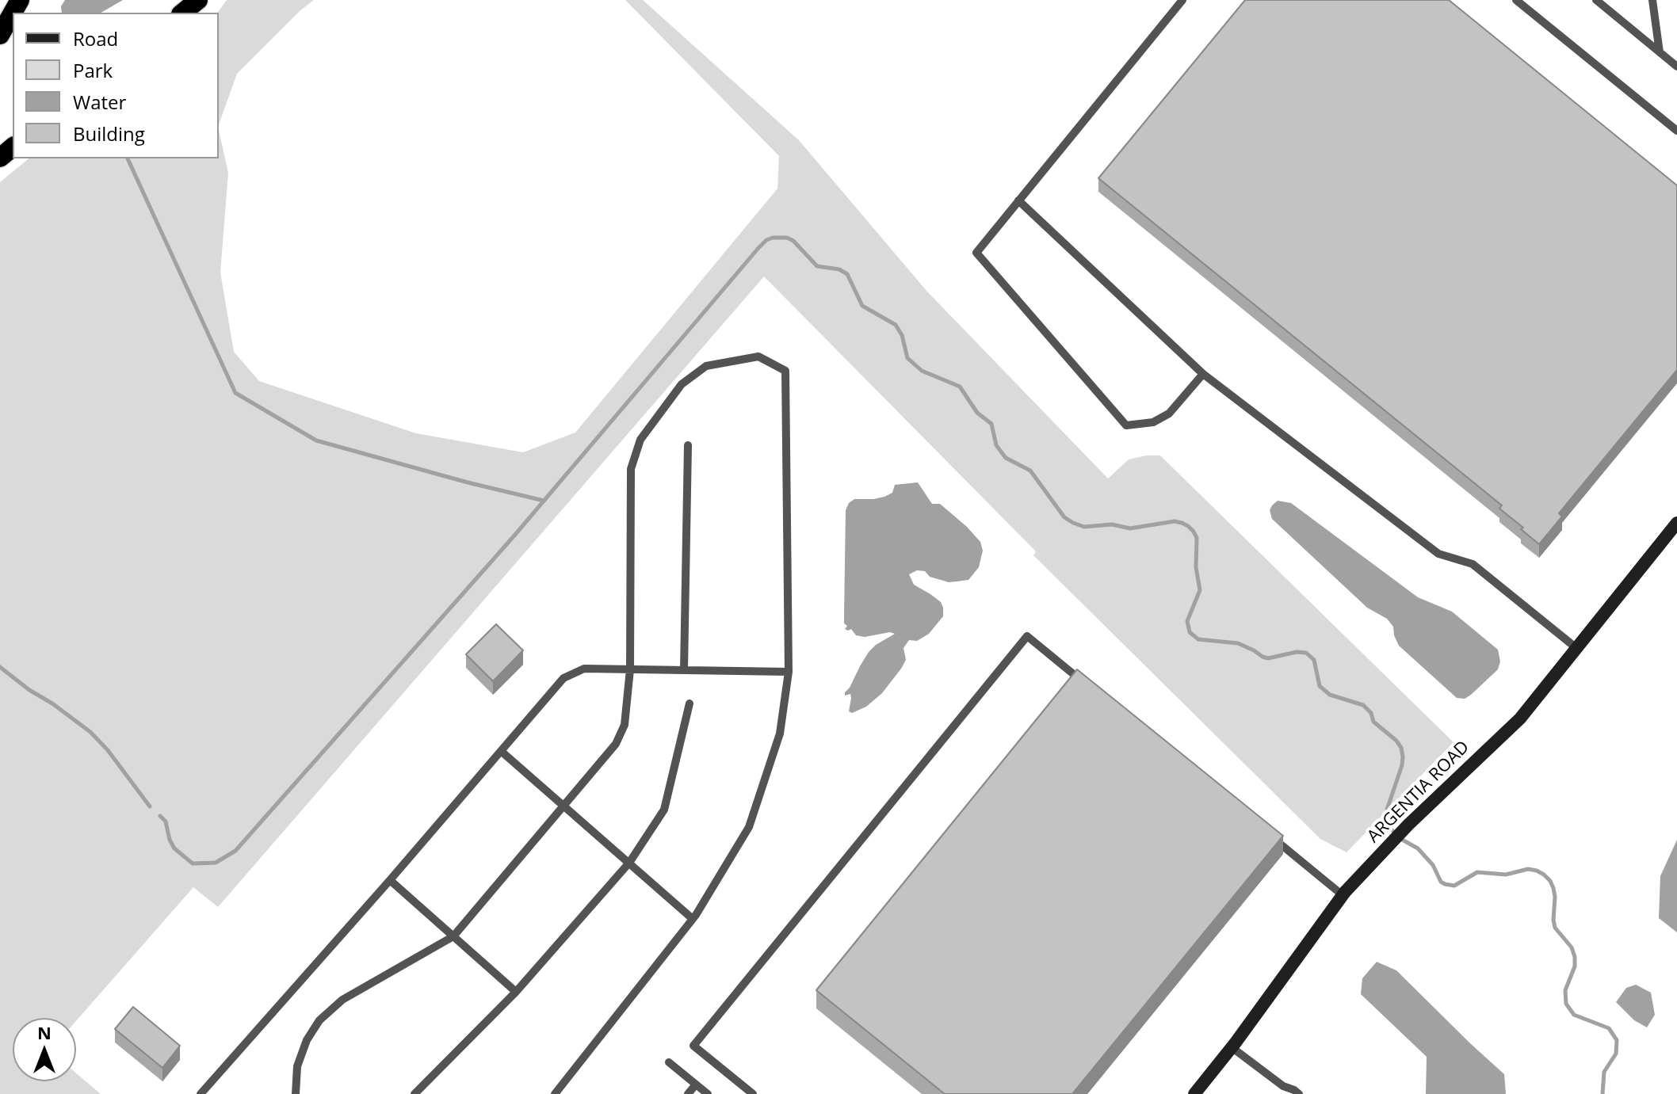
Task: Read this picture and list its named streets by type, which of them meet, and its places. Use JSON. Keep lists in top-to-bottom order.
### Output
{
  "streets": {
    "street": ["ARGENTIA ROAD"]
  },
  "legend": [
    "Road",
    "Park",
    "Water",
    "Building"
  ],
  "north": "top"
}
